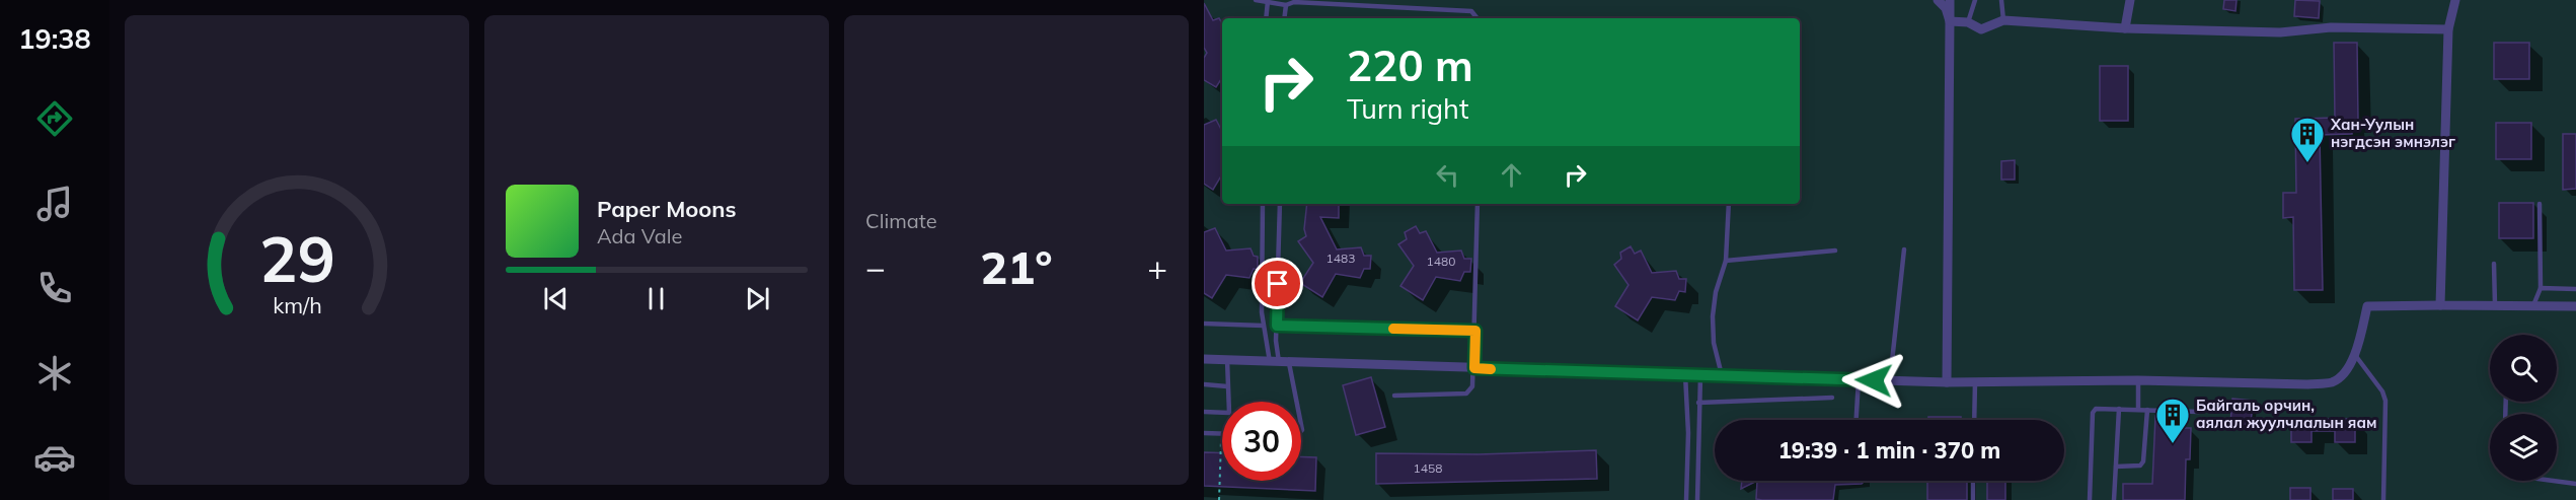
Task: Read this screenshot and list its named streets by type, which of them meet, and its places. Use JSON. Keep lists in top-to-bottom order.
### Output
{
  "places": {
    "building": ["Хан-Уулын нэгдсэн эмнэлэг", "Байгаль орчин, аялал жуулчлалын яам"]
  },
  "house_numbers": ["1483", "1480", "1458"],
  "page": {
    "tabs": "19:38",
    "tile": "Climate",
    "turn": ["220 m", "Turn right"],
    "song": ["Paper Moons", "Ada Vale"],
    "heat": ["−", "21°", "+"],
    "limit": "30",
    "trip": "19:39 · 1 min · 370 m",
    "gauge": ["29", "km/h"]
  }
}
